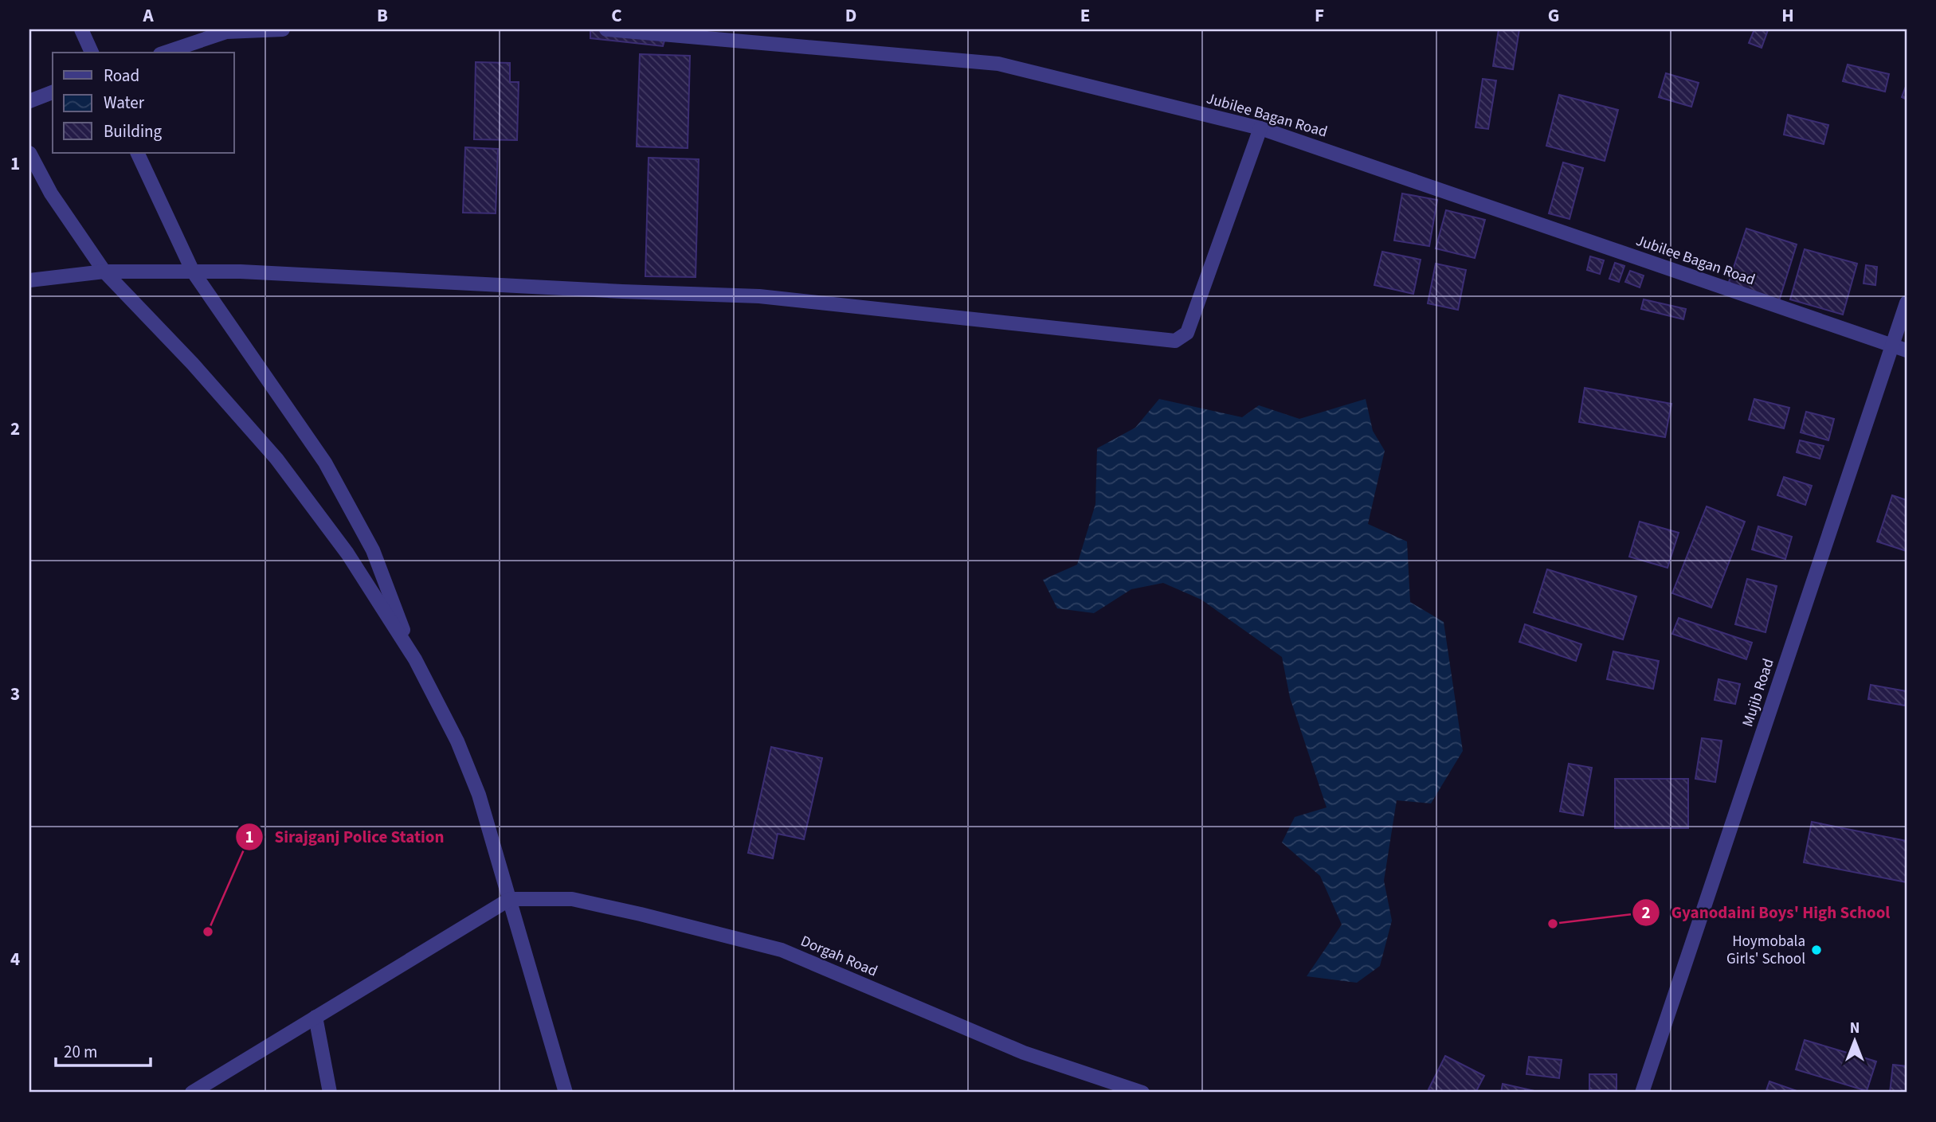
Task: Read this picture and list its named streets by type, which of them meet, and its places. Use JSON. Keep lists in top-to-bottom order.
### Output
{
  "streets": {
    "street": ["Jubilee Bagan Road", "Mujib Road", "Dorgah Road"]
  },
  "crossings": [
    ["Jubilee Bagan Road", "Mujib Road"]
  ],
  "places": ["Gyanodaini Boys' High School", "Sirajganj Police Station", "Hoymobala Girls' School"],
  "legend": ["Road", "Water", "Building"],
  "scale_bar": "20 m",
  "north": "top",
  "grid": {
    "columns": [
      "A",
      "B",
      "C",
      "D",
      "E",
      "F",
      "G",
      "H"
    ],
    "rows": [
      "1",
      "2",
      "3",
      "4"
    ]
  }
}
